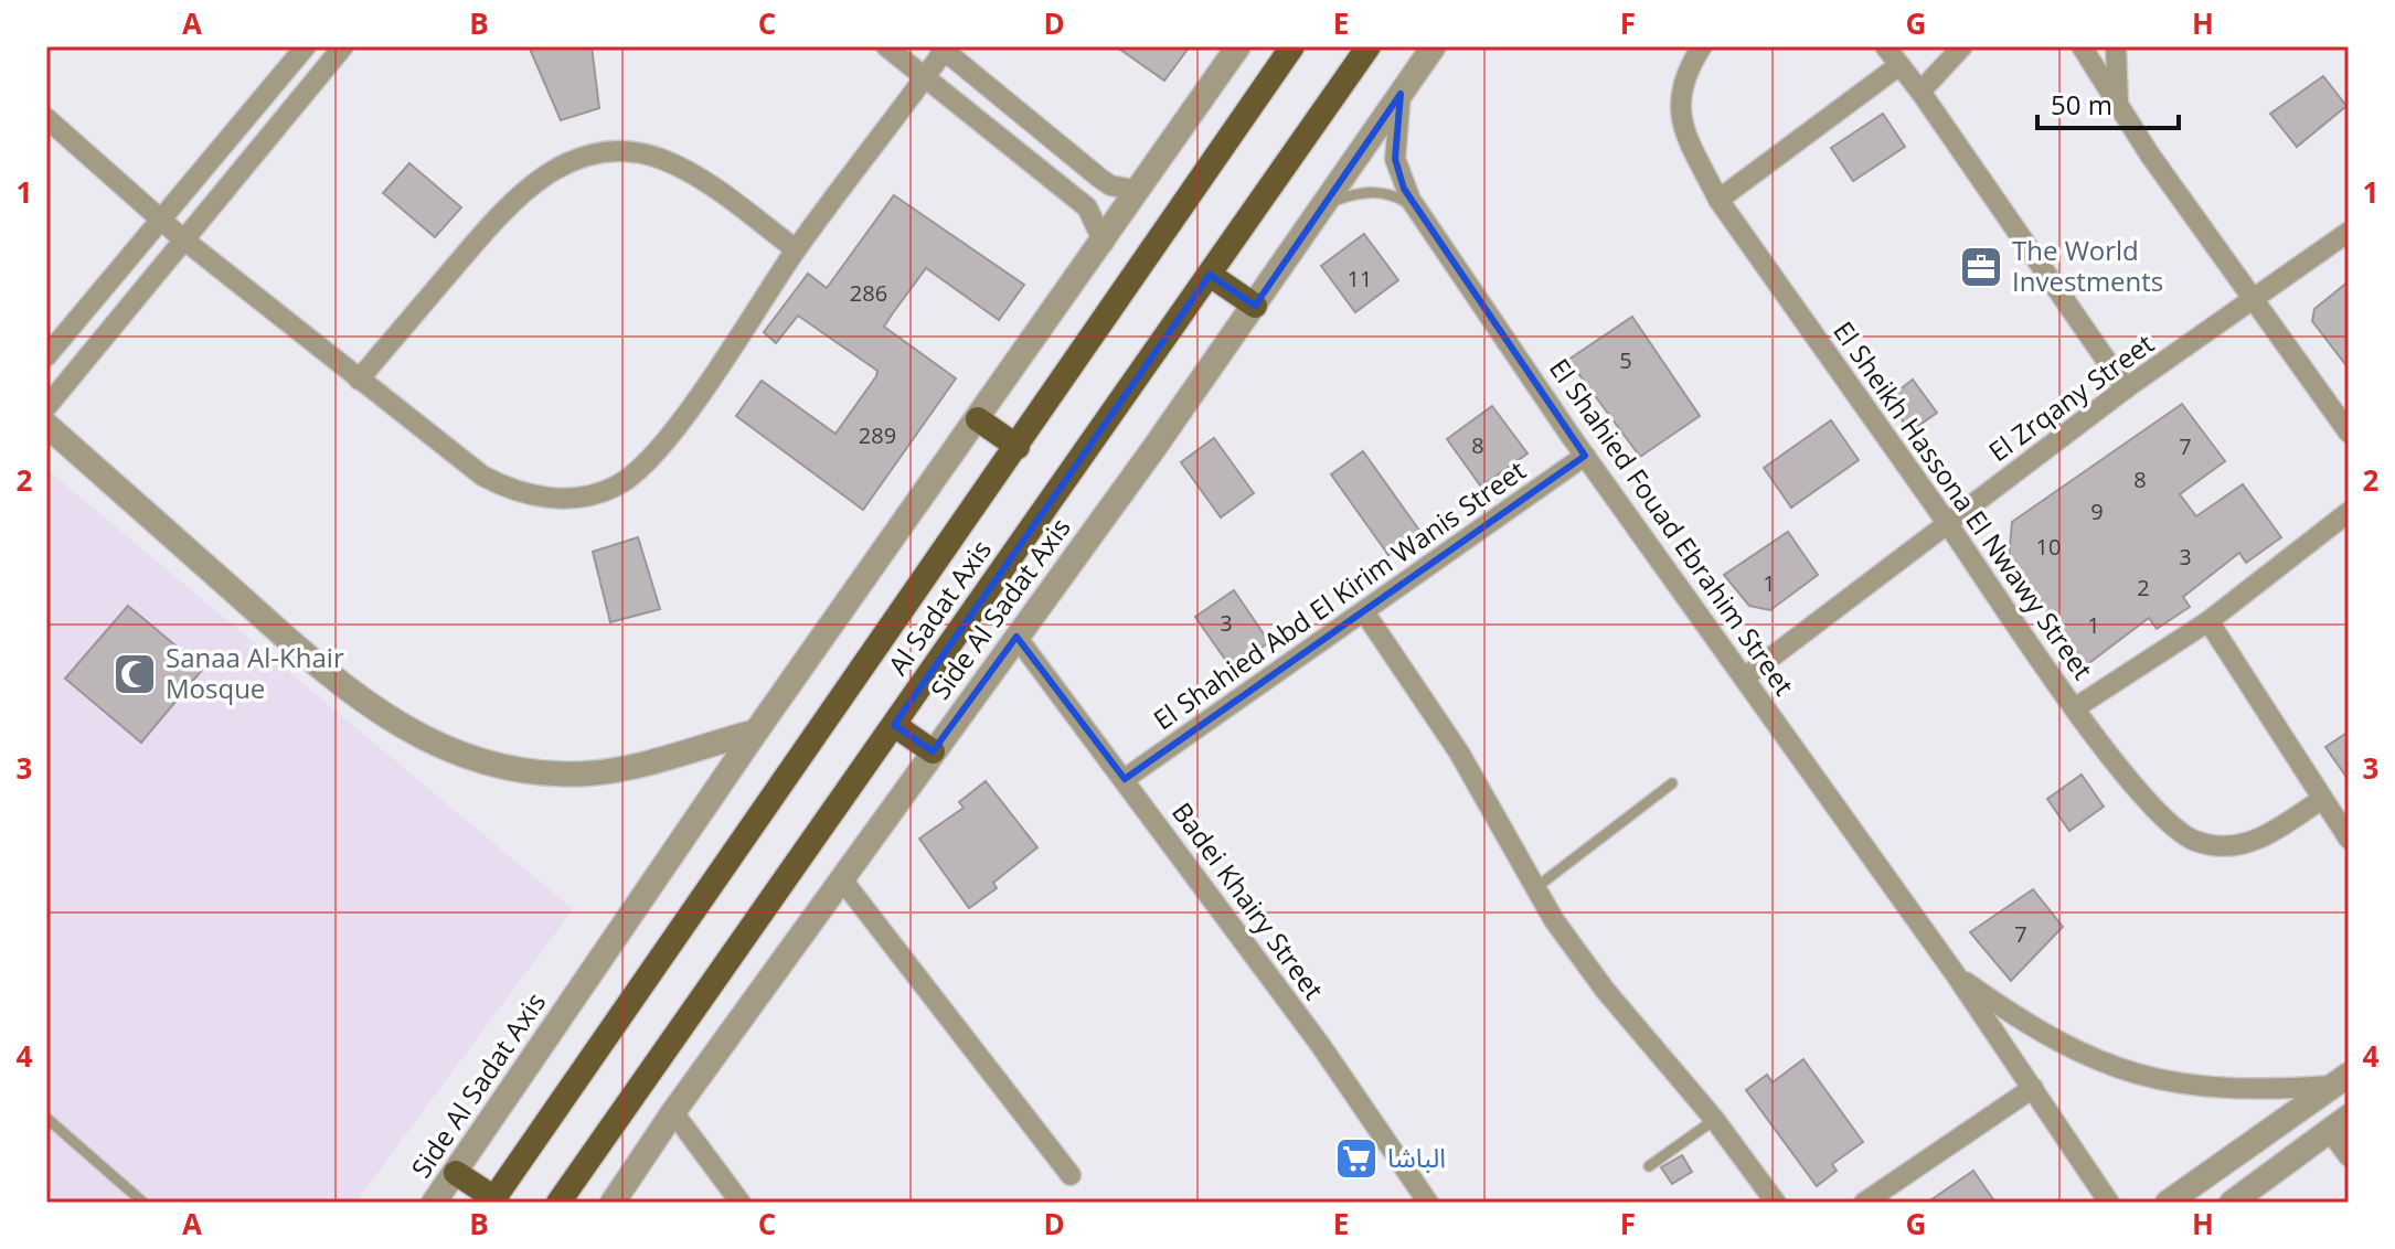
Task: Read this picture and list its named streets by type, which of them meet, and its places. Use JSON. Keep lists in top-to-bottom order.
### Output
{
  "streets": {
    "main road": ["Al Sadat Axis"],
    "street": [
      "El Zrqany Street",
      "El Sheikh Hassona El Nwawy Street",
      "El Shahied Fouad Ebrahim Street",
      "El Shahied Abd El Kirim Wanis Street",
      "Side Al Sadat Axis",
      "Badei Khairy Street"
    ]
  },
  "crossings": [
    ["El Zrqany Street", "El Sheikh Hassona El Nwawy Street"],
    ["El Zrqany Street", "El Shahied Fouad Ebrahim Street"],
    ["El Shahied Fouad Ebrahim Street", "El Shahied Abd El Kirim Wanis Street"],
    ["El Shahied Fouad Ebrahim Street", "Side Al Sadat Axis"],
    ["El Shahied Abd El Kirim Wanis Street", "Badei Khairy Street"],
    ["Side Al Sadat Axis", "Badei Khairy Street"]
  ],
  "places": {
    "office": ["The World Investments"],
    "mosque": ["Sanaa Al-Khair Mosque"],
    "supermarket": ["الباشا"]
  },
  "house_numbers": [
    "11",
    "286",
    "5",
    "289",
    "8",
    "7",
    "8",
    "9",
    "10",
    "3",
    "1",
    "2",
    "3",
    "1",
    "7"
  ],
  "scale_bar": "50 m",
  "grid": {
    "columns": [
      "A",
      "B",
      "C",
      "D",
      "E",
      "F",
      "G",
      "H"
    ],
    "rows": [
      "1",
      "2",
      "3",
      "4"
    ]
  }
}
